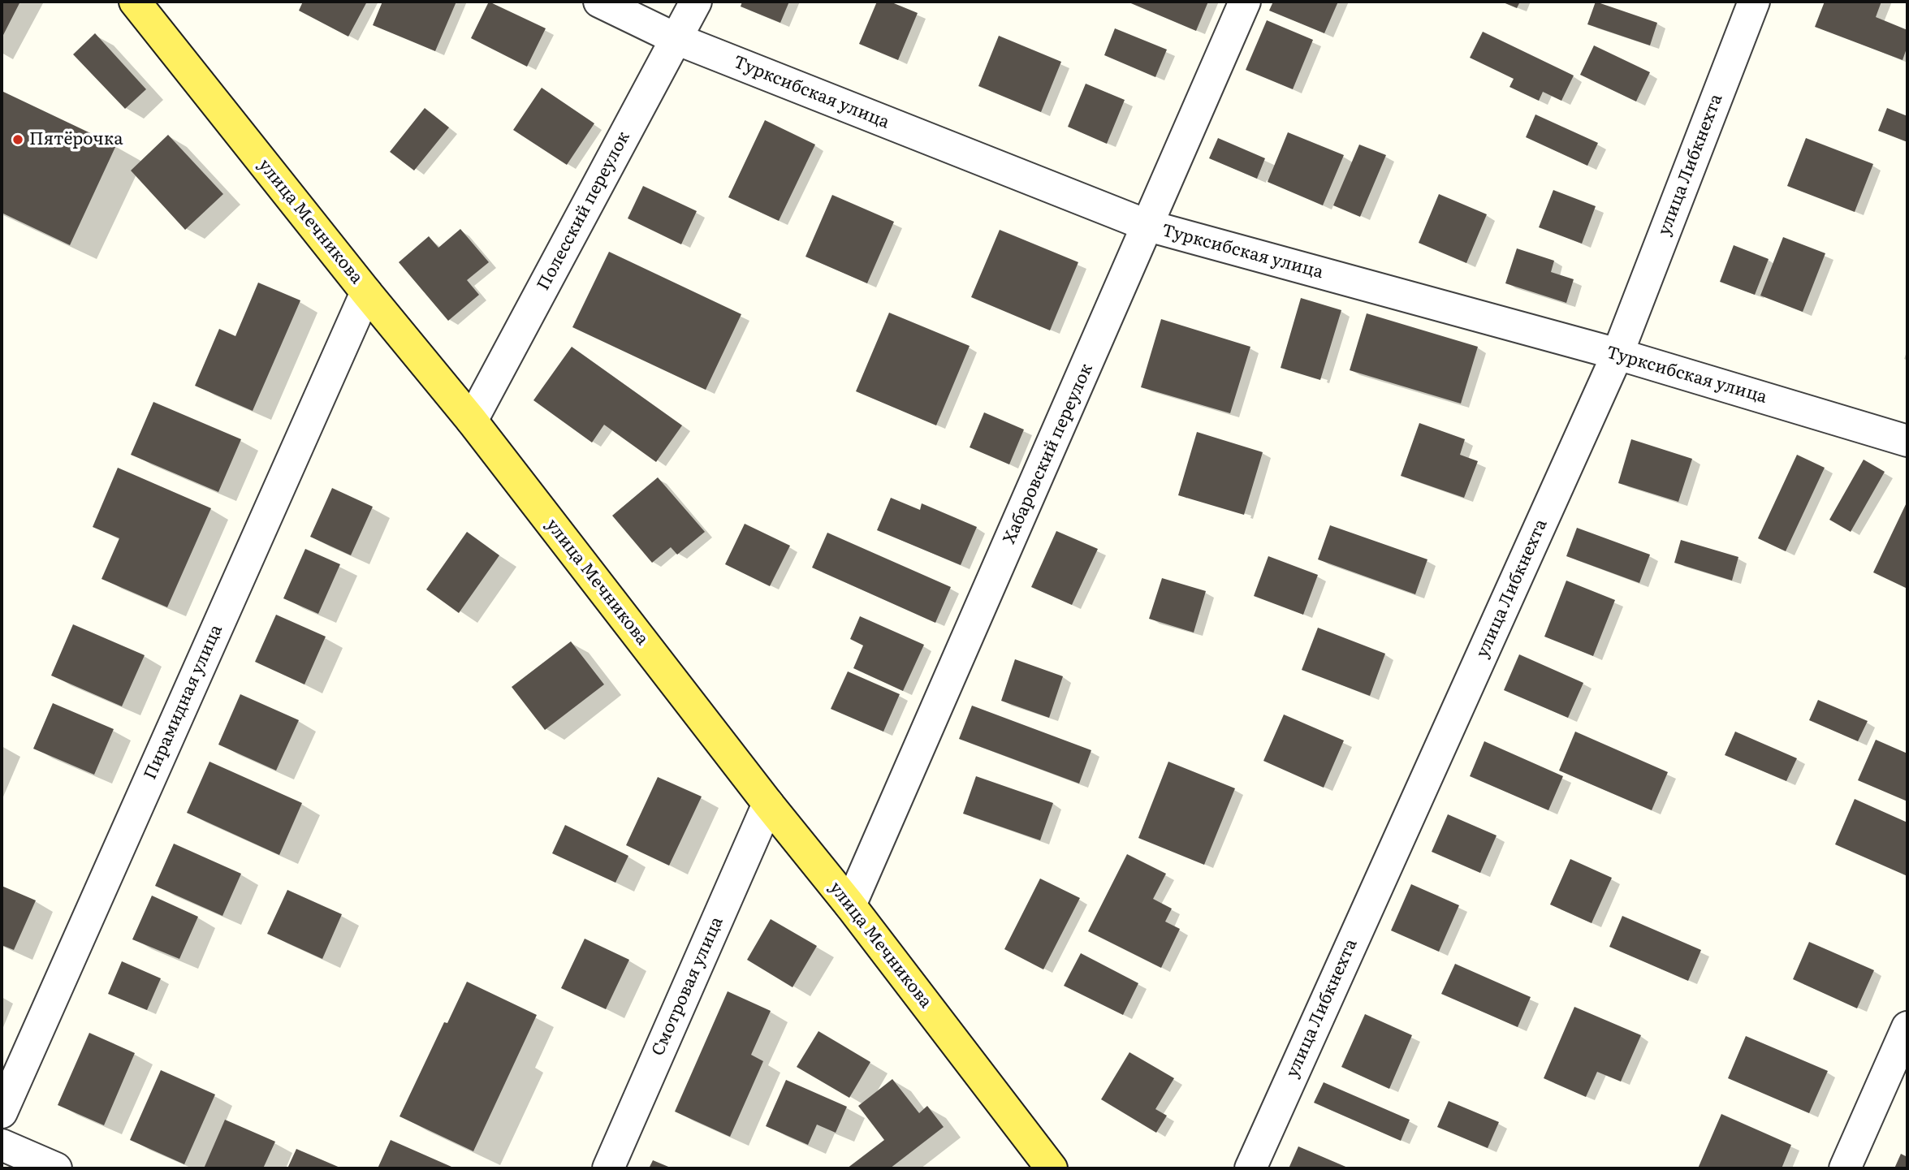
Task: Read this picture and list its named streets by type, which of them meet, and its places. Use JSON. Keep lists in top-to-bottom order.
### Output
{
  "streets": {
    "main road": ["улица Мечникова"],
    "street": [
      "Турксибская улица",
      "улица Либкнехта",
      "Полесский переулок",
      "Хабаровский переулок",
      "Пирамидная улица",
      "Смотровая улица"
    ]
  },
  "crossings": [
    ["Турксибская улица", "улица Либкнехта"],
    ["Турксибская улица", "Полесский переулок"],
    ["Турксибская улица", "Хабаровский переулок"],
    ["Полесский переулок", "улица Мечникова"],
    ["улица Мечникова", "Хабаровский переулок"],
    ["улица Мечникова", "Пирамидная улица"],
    ["улица Мечникова", "Смотровая улица"]
  ],
  "places": ["Пятёрочка"]
}
